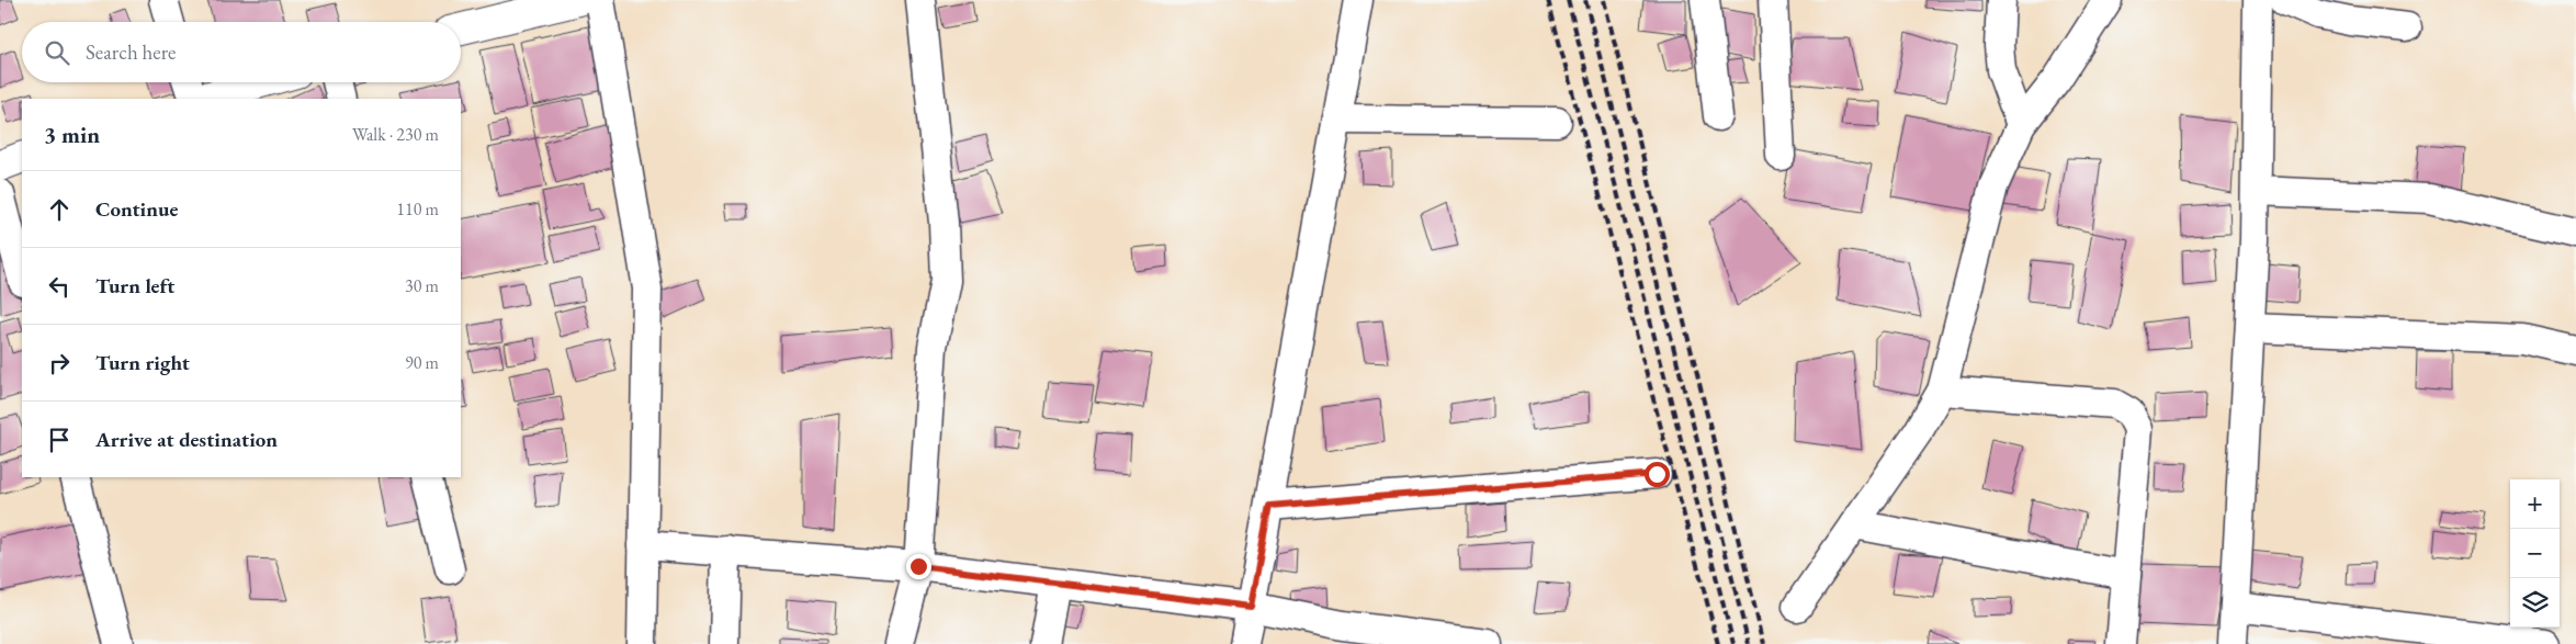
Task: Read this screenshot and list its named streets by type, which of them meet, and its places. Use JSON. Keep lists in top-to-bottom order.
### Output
{
  "page": {
    "search": "Search here",
    "heading": ["3 min", "Walk · 230 m"],
    "list": [
      ["Continue", "110 m"],
      ["Turn left", "30 m"],
      ["Turn right", "90 m"],
      "Arrive at destination"
    ],
    "map_buttons": ["+", "−"]
  }
}
